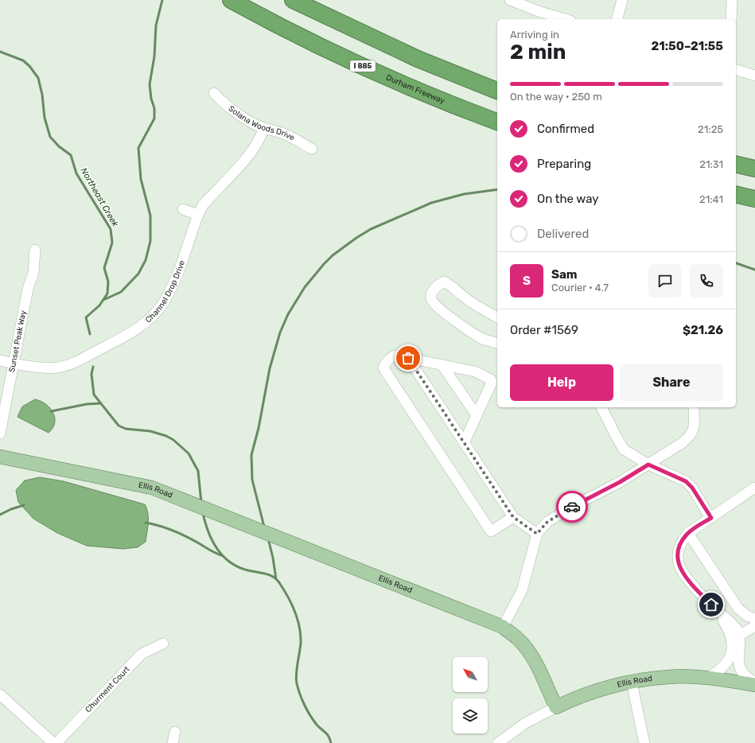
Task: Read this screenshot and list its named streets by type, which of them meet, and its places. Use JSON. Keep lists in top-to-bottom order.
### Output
{
  "streets": {
    "highway": ["I 885", "Durham Freeway"],
    "main road": ["Ellis Road"],
    "street": [
      "Solana Woods Drive",
      "Channel Drop Drive",
      "Sunset Peak Way",
      "Churment Court"
    ]
  },
  "crossings": [
    ["Solana Woods Drive", "Channel Drop Drive"],
    ["Channel Drop Drive", "Sunset Peak Way"]
  ],
  "water": ["Northeast Creek"],
  "north": "top left",
  "page": {
    "heading": ["2 min", "Arriving in", "21:50–21:55"],
    "panel": [
      "Sam",
      "Courier · 4.7",
      "Order #1569",
      "$21.26"
    ],
    "bar": "On the way · 250 m",
    "list": [
      ["Confirmed", "21:25"],
      ["Preparing", "21:31"],
      ["On the way", "21:41"],
      "Delivered"
    ],
    "round": "S",
    "buttons": ["Help", "Share"]
  }
}
